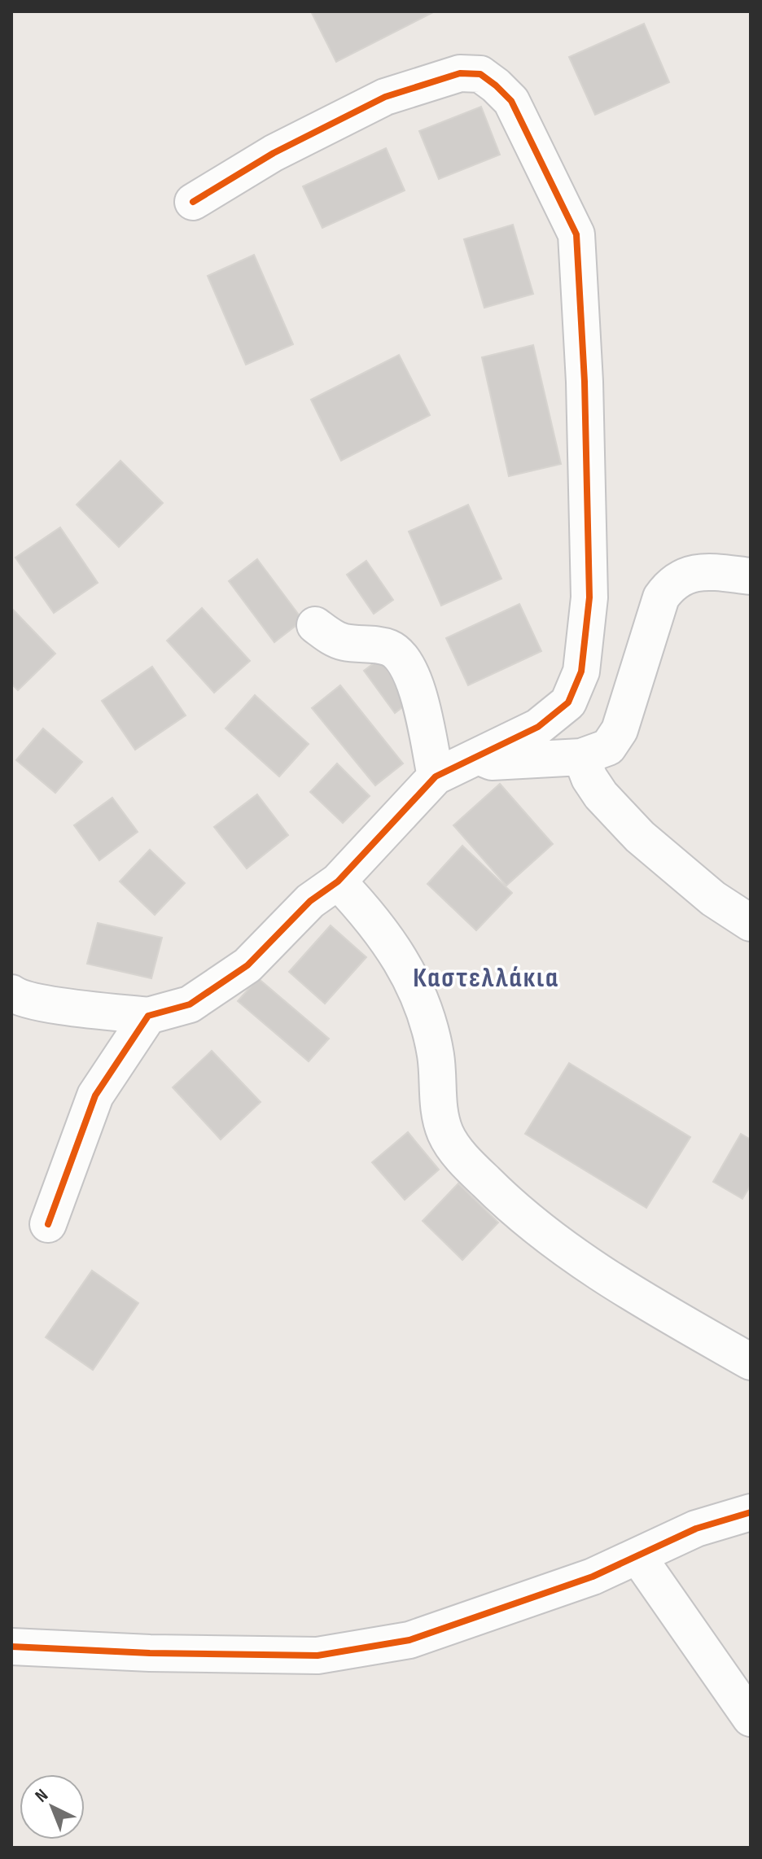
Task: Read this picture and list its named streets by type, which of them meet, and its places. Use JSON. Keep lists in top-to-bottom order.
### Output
{
  "districts": ["Καστελλάκια"],
  "north": "top left"
}
